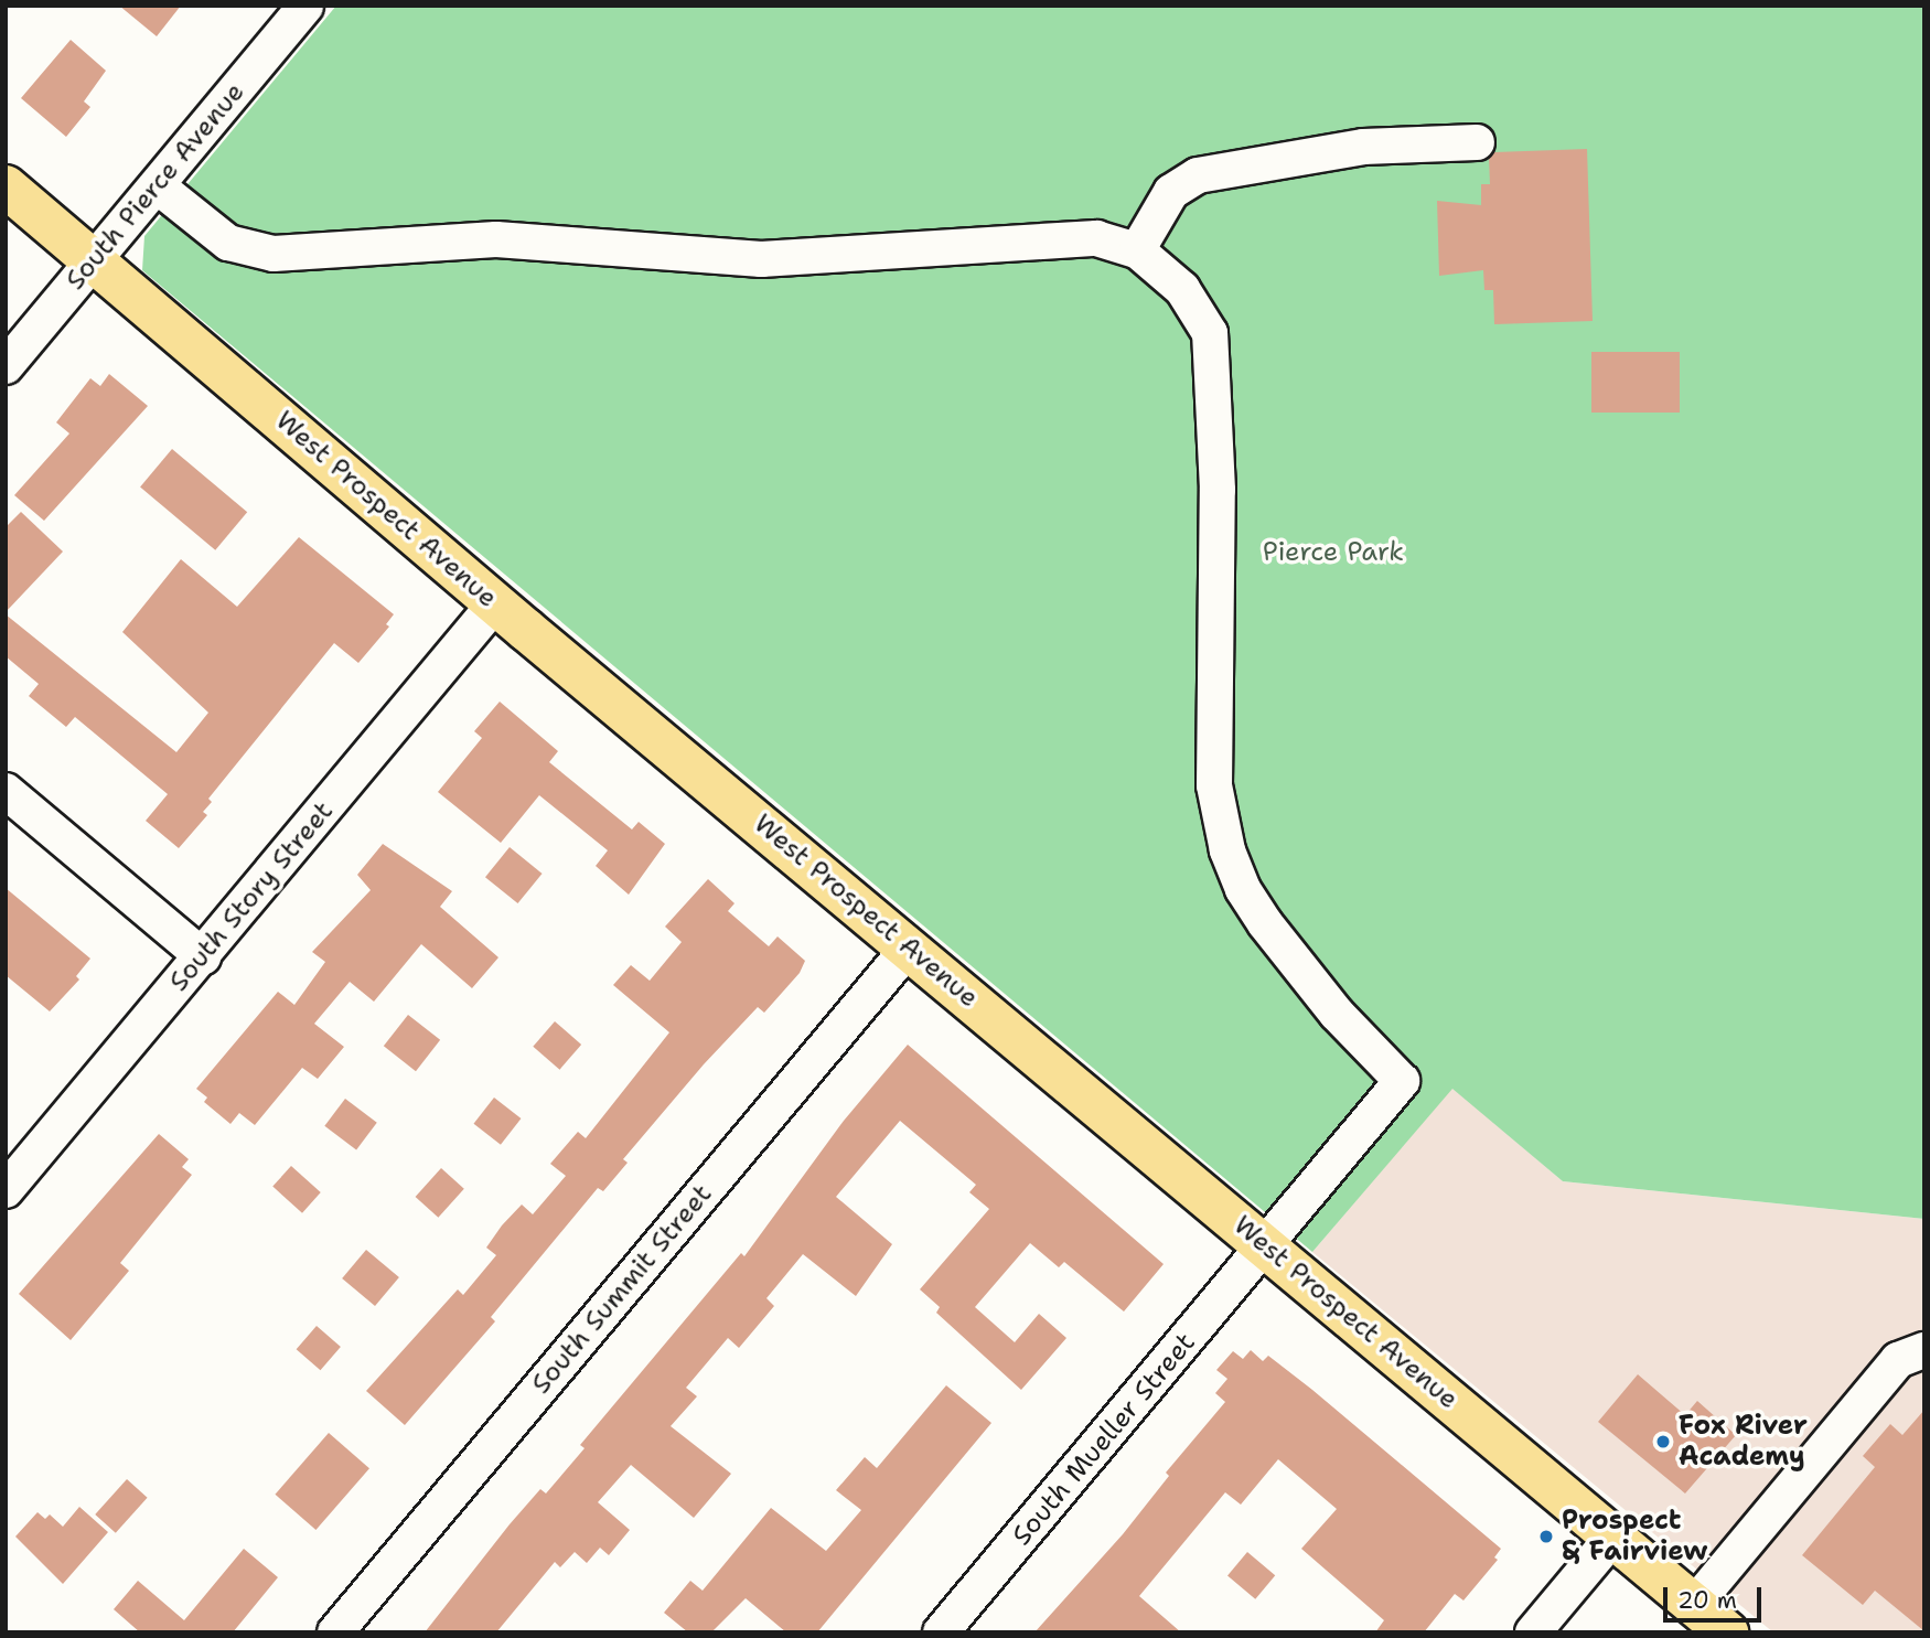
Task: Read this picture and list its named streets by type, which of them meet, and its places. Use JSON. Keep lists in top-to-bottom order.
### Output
{
  "streets": {
    "main road": ["West Prospect Avenue"],
    "street": [
      "South Pierce Avenue",
      "South Story Street",
      "South Summit Street",
      "South Mueller Street"
    ]
  },
  "crossings": [
    ["South Pierce Avenue", "West Prospect Avenue"],
    ["West Prospect Avenue", "South Story Street"],
    ["West Prospect Avenue", "South Summit Street"],
    ["West Prospect Avenue", "South Mueller Street"]
  ],
  "parks": ["Pierce Park"],
  "places": ["Fox River Academy", "Prospect & Fairview"],
  "scale_bar": "20 m"
}
